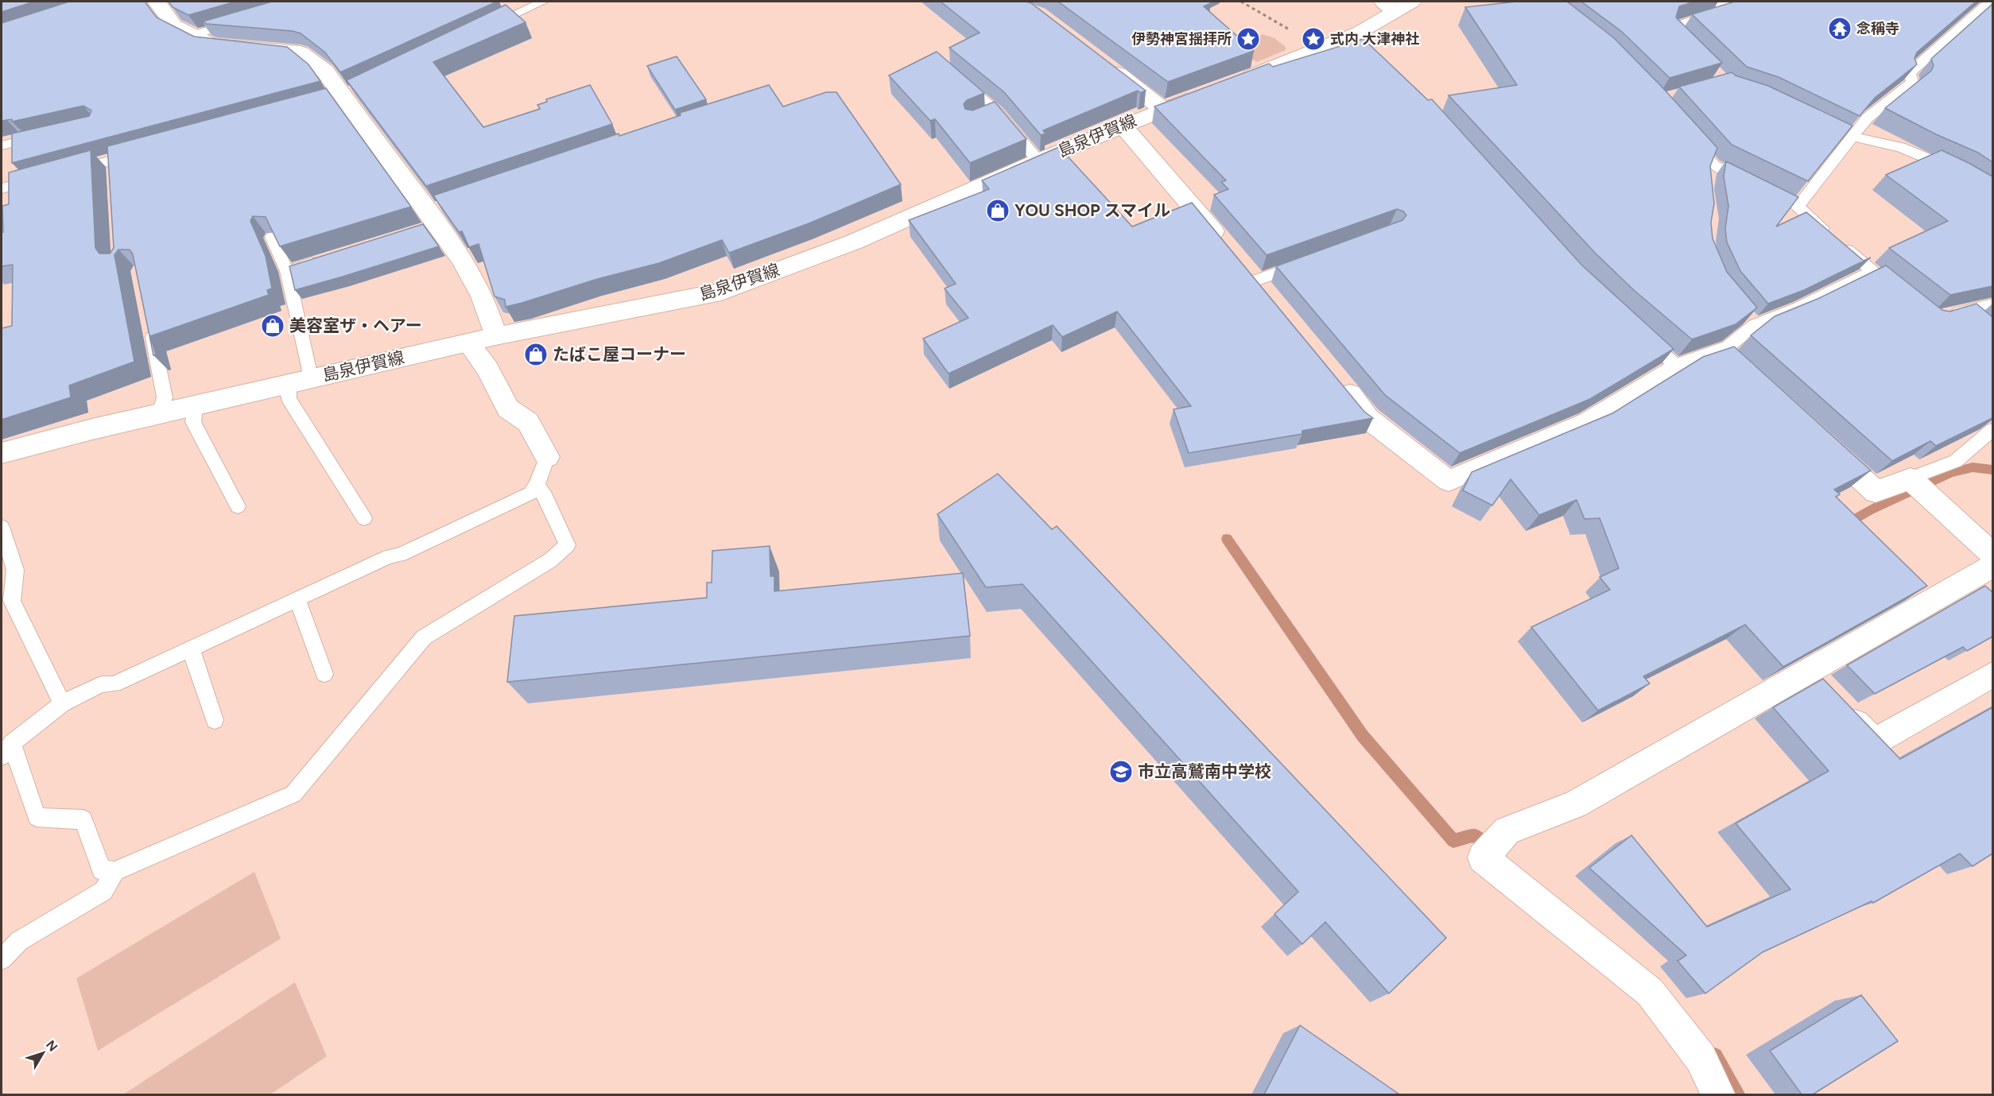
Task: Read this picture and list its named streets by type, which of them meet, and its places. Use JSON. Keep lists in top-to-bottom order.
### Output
{
  "streets": {
    "street": ["島泉伊賀線"]
  },
  "places": {
    "temple": ["念稱寺"],
    "place": ["伊勢神宮揺拝所", "式内 大津神社"],
    "shop": ["YOU SHOP スマイル", "美容室ザ・ヘアー", "たばこ屋コーナー"],
    "school or university": ["市立高鷲南中学校"]
  },
  "north": "top right"
}
